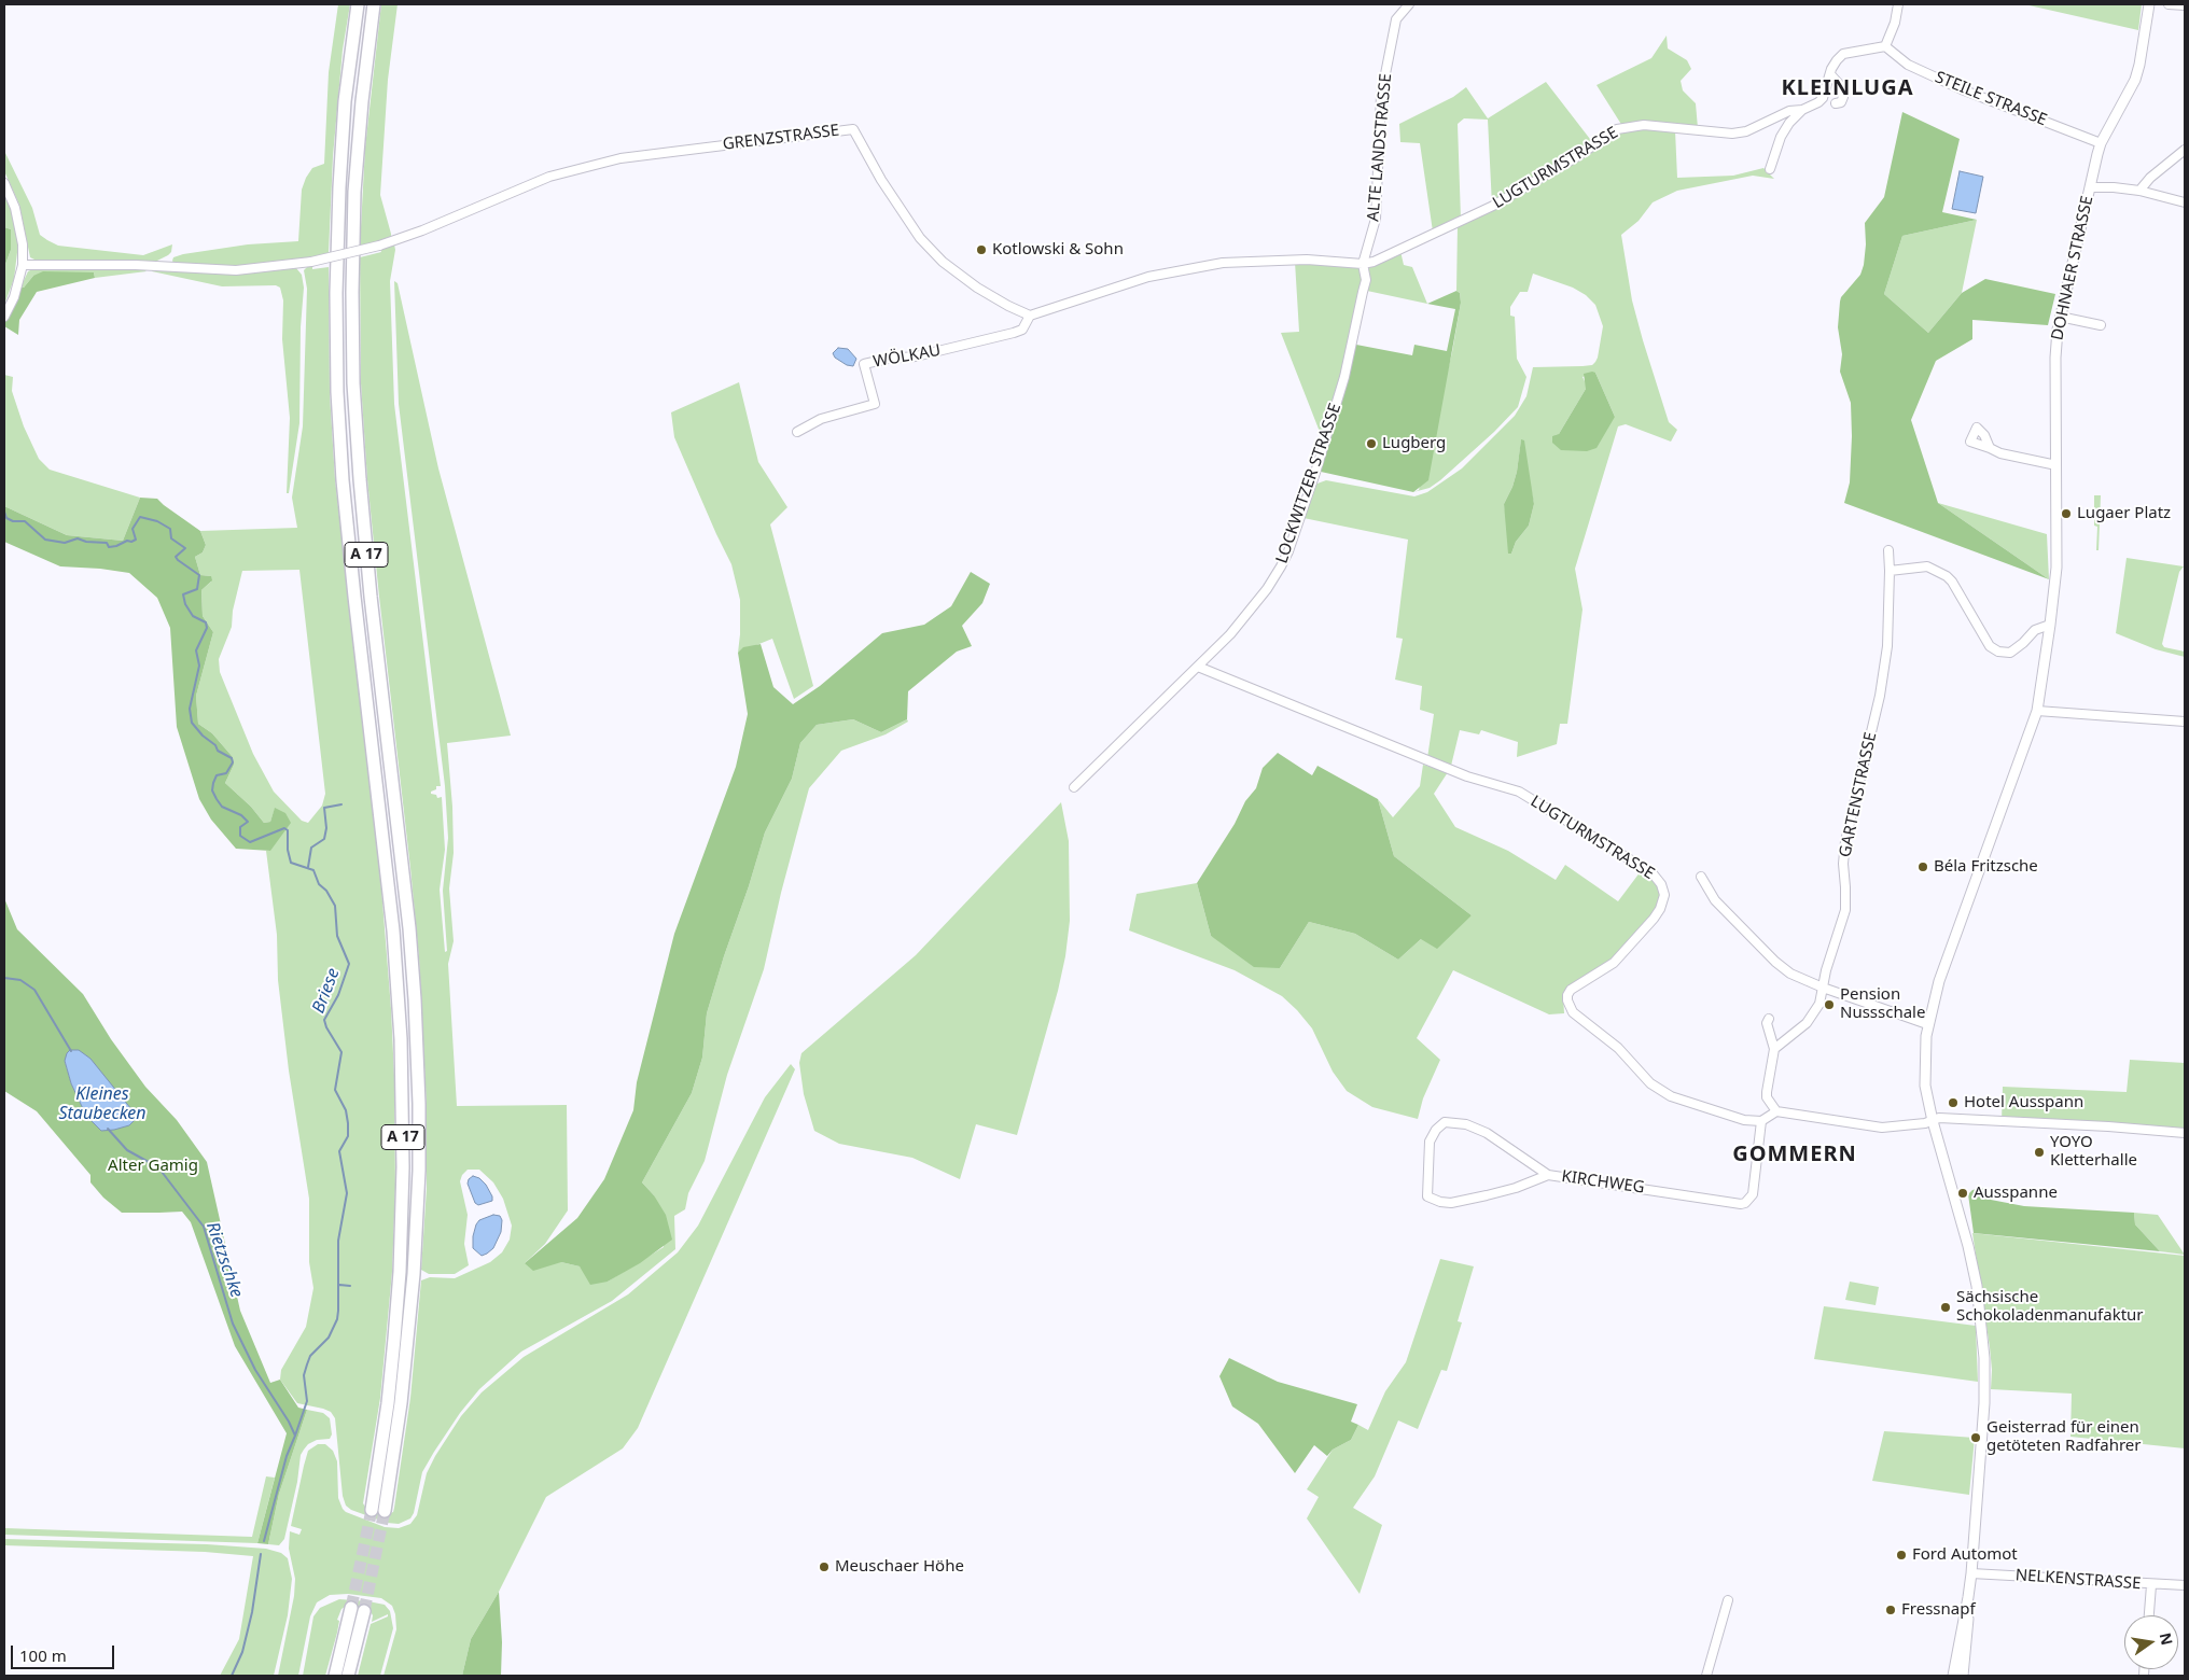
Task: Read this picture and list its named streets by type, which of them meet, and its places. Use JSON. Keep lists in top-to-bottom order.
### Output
{
  "streets": {
    "highway": ["A 17"],
    "main road": ["DOHNAER STRASSE"],
    "street": [
      "STEILE STRASSE",
      "GRENZSTRASSE",
      "ALTE LANDSTRASSE",
      "LUGTURMSTRASSE",
      "WÖLKAU",
      "LOCKWITZER STRASSE",
      "GARTENSTRASSE",
      "KIRCHWEG",
      "NELKENSTRASSE"
    ]
  },
  "crossings": [
    ["STEILE STRASSE", "DOHNAER STRASSE"],
    ["GRENZSTRASSE", "WÖLKAU"],
    ["ALTE LANDSTRASSE", "LUGTURMSTRASSE"],
    ["ALTE LANDSTRASSE", "LOCKWITZER STRASSE"],
    ["LUGTURMSTRASSE", "LOCKWITZER STRASSE"],
    ["LUGTURMSTRASSE", "KIRCHWEG"],
    ["DOHNAER STRASSE", "NELKENSTRASSE"]
  ],
  "districts": ["KLEINLUGA", "GOMMERN"],
  "water": ["Briese", "Kleines Staubecken", "Rietzschke"],
  "parks": ["Alter Gamig"],
  "places": [
    "Kotlowski & Sohn",
    "Lugberg",
    "Lugaer Platz",
    "Béla Fritzsche",
    "Pension Nussschale",
    "Hotel Ausspann",
    "YOYO Kletterhalle",
    "Ausspanne",
    "Sächsische Schokoladenmanufaktur",
    "Geisterrad für einen getöteten Radfahrer",
    "Ford Automot",
    "Meuschaer Höhe",
    "Fressnapf"
  ],
  "scale_bar": "100 m",
  "north": "right"
}
